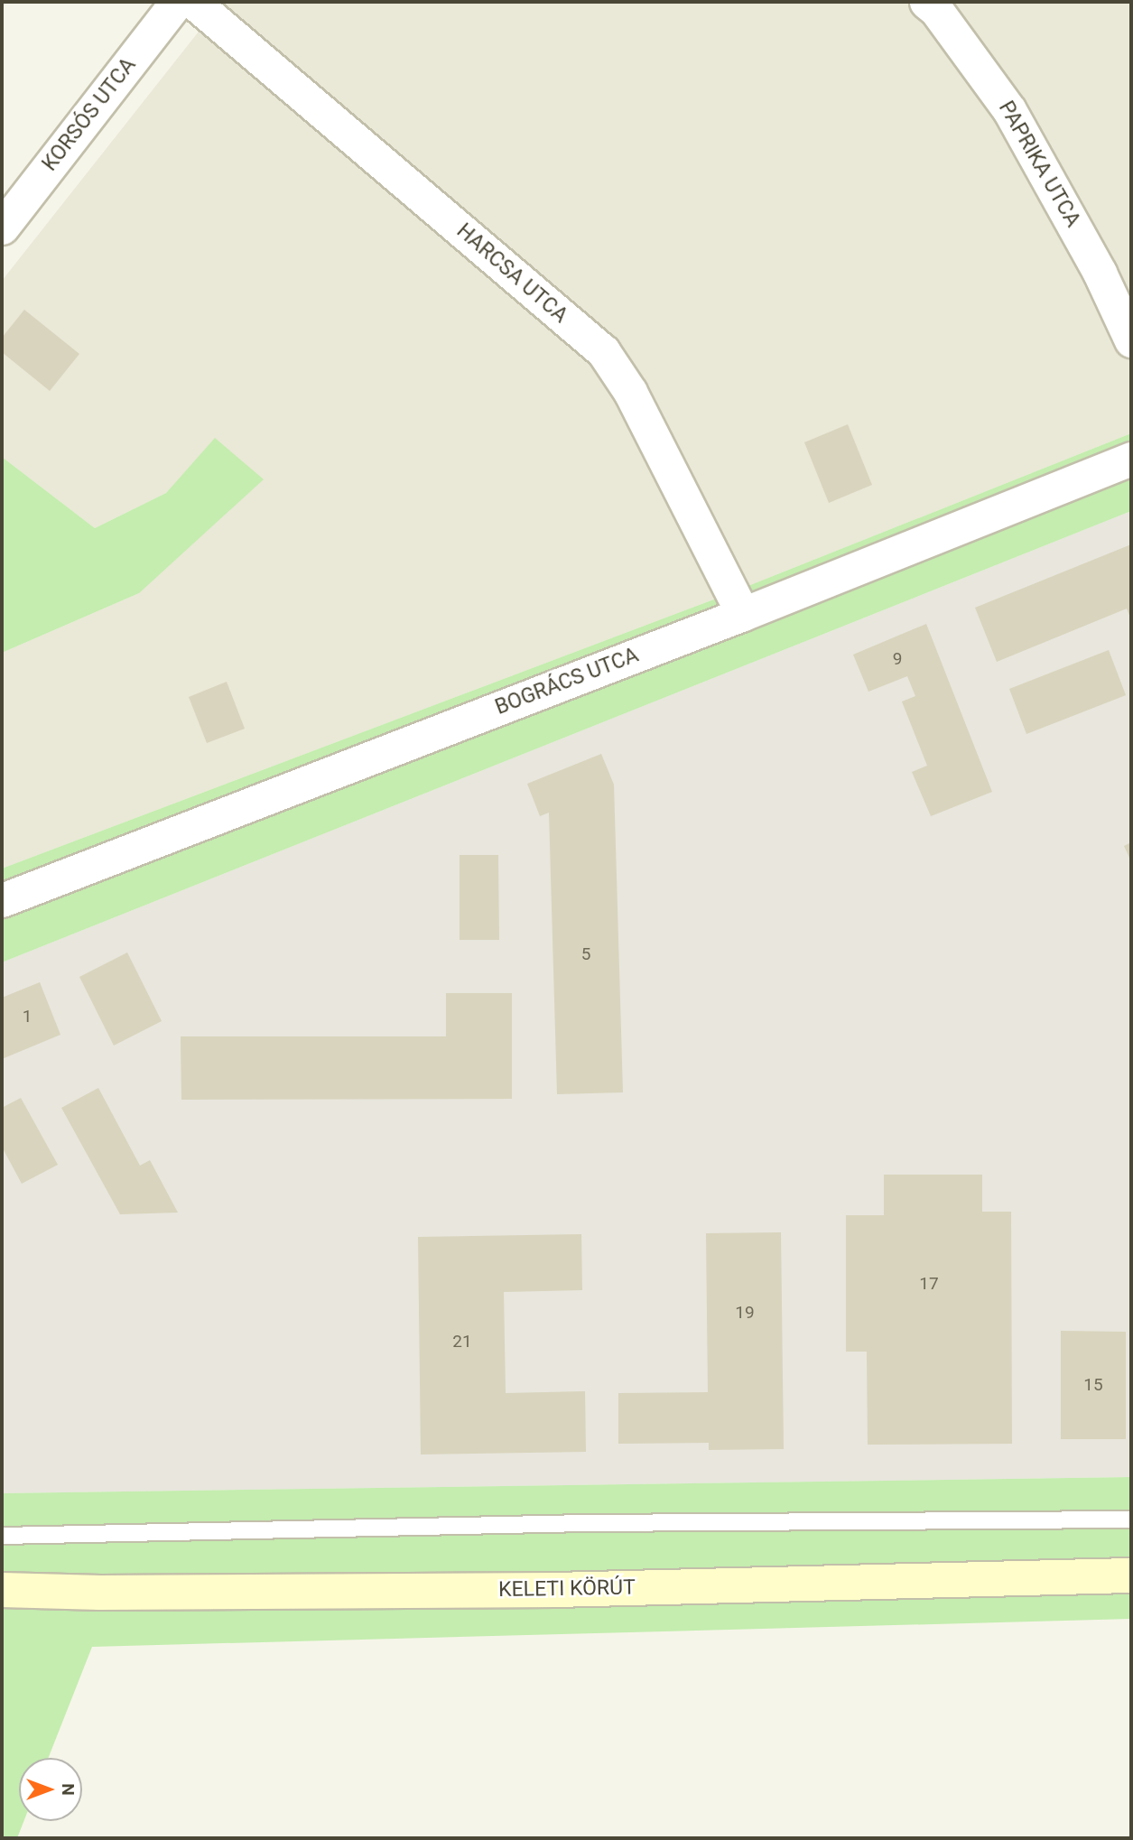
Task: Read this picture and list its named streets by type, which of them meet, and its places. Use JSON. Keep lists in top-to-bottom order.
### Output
{
  "streets": {
    "main road": ["KELETI KÖRÚT"],
    "street": [
      "KORSÓS UTCA",
      "PAPRIKA UTCA",
      "HARCSA UTCA",
      "BOGRÁCS UTCA"
    ]
  },
  "crossings": [
    ["HARCSA UTCA", "BOGRÁCS UTCA"]
  ],
  "house_numbers": [
    "9",
    "5",
    "1",
    "17",
    "19",
    "21",
    "15"
  ],
  "north": "right"
}
